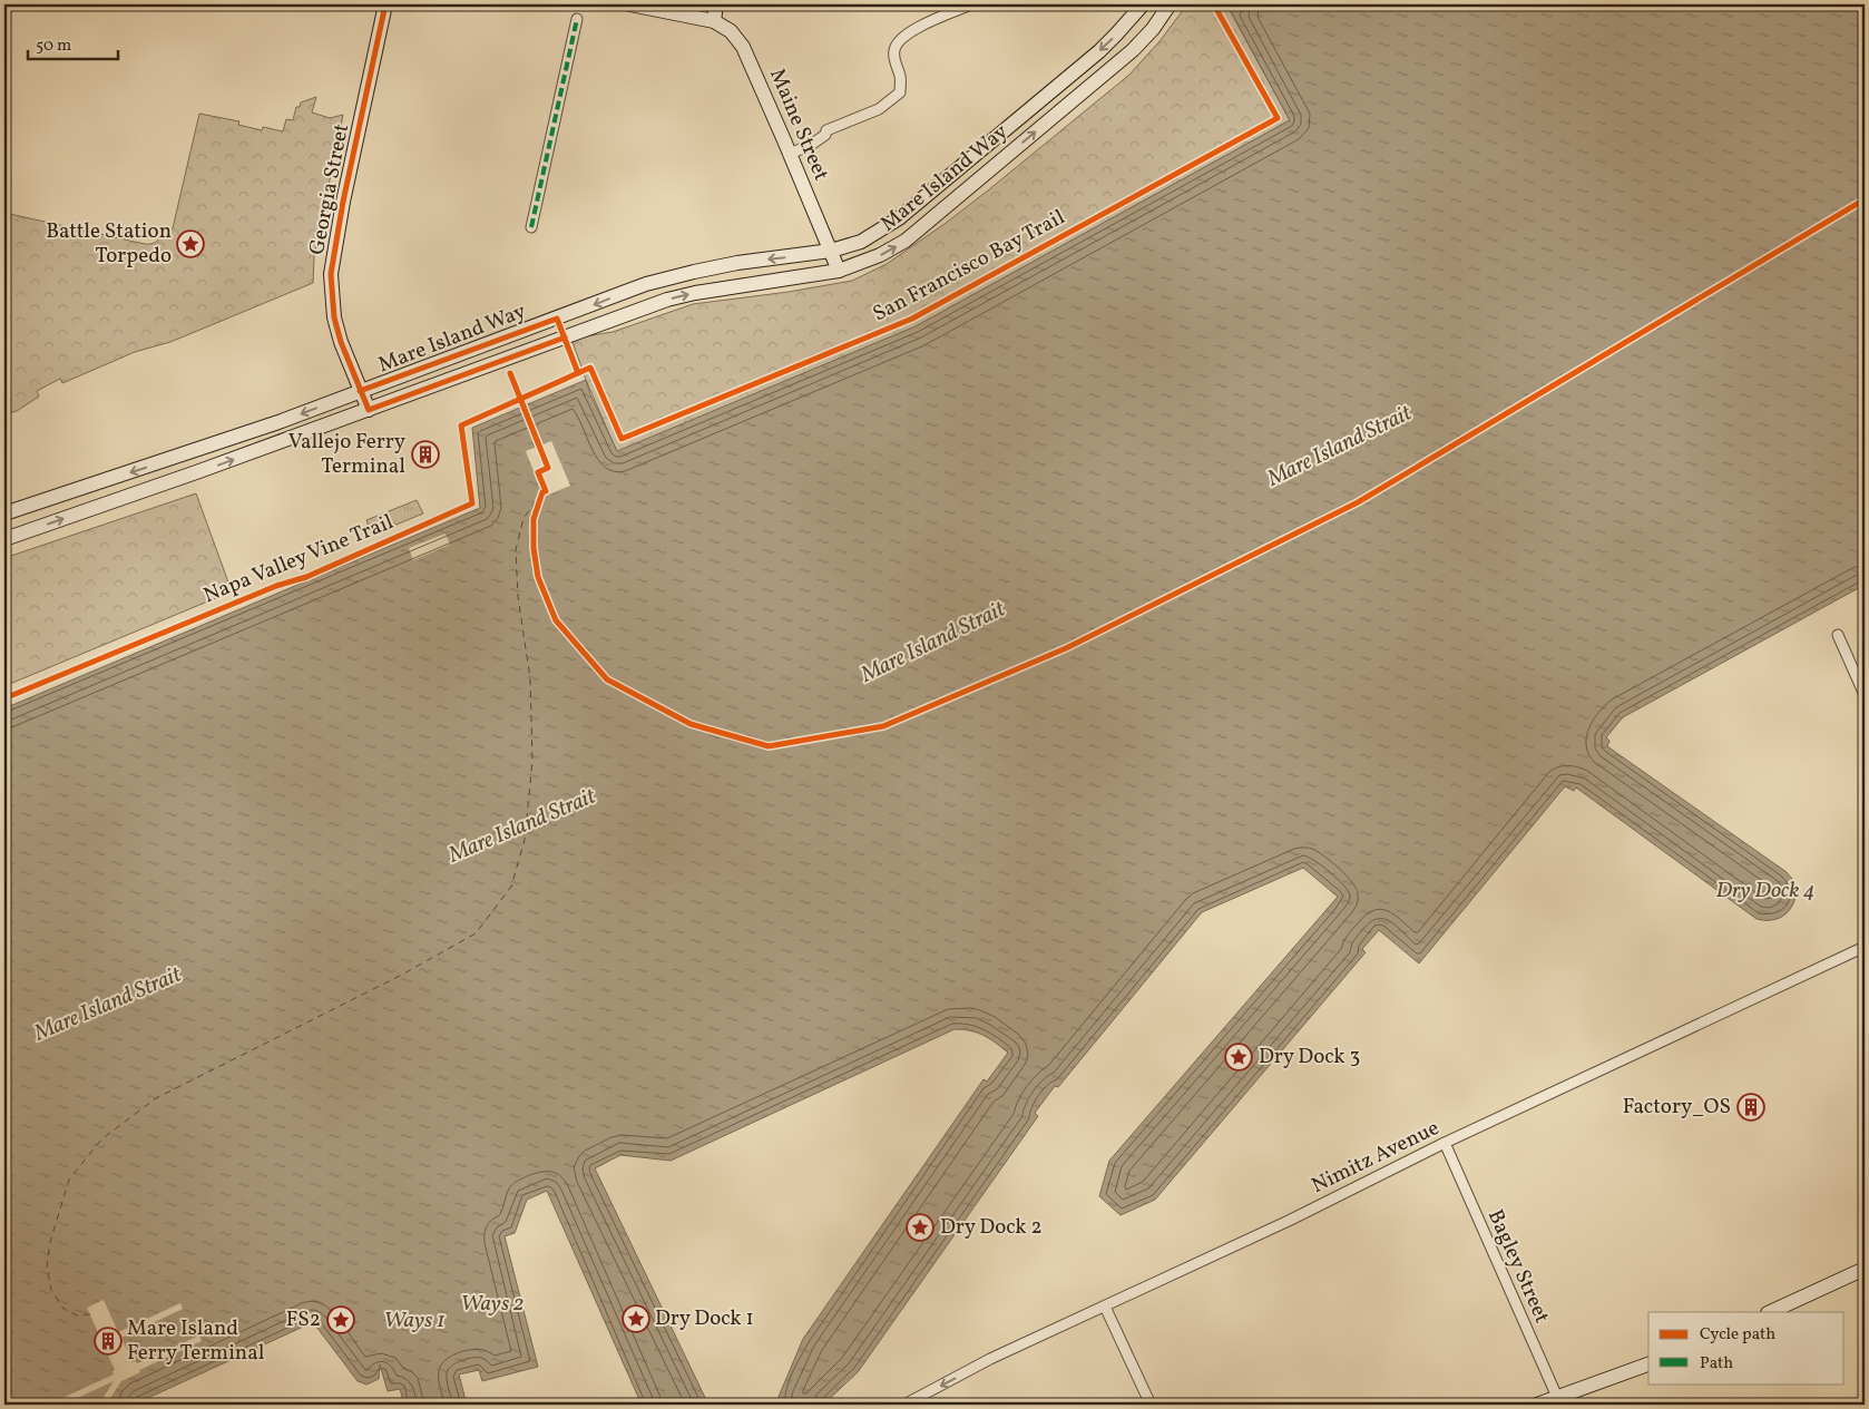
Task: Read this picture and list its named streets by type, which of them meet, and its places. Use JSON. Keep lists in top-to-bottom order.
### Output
{
  "streets": {
    "main road": ["Maine Street", "Mare Island Way", "Georgia Street"],
    "street": ["Nimitz Avenue", "Bagley Street"],
    "cycle path": ["San Francisco Bay Trail"]
  },
  "crossings": [
    ["Maine Street", "Mare Island Way"],
    ["Mare Island Way", "Georgia Street"],
    ["Nimitz Avenue", "Bagley Street"]
  ],
  "water": [
    "Mare Island Strait",
    "Dry Dock 4",
    "Ways 2",
    "Ways 1"
  ],
  "places": {
    "place": [
      "Battle Station Torpedo",
      "Dry Dock 3",
      "Dry Dock 2",
      "Dry Dock 1",
      "FS2"
    ],
    "building": ["Vallejo Ferry Terminal", "Factory_OS", "Mare Island Ferry Terminal"]
  },
  "legend": ["Cycle path", "Path"],
  "scale_bar": "50 m"
}
